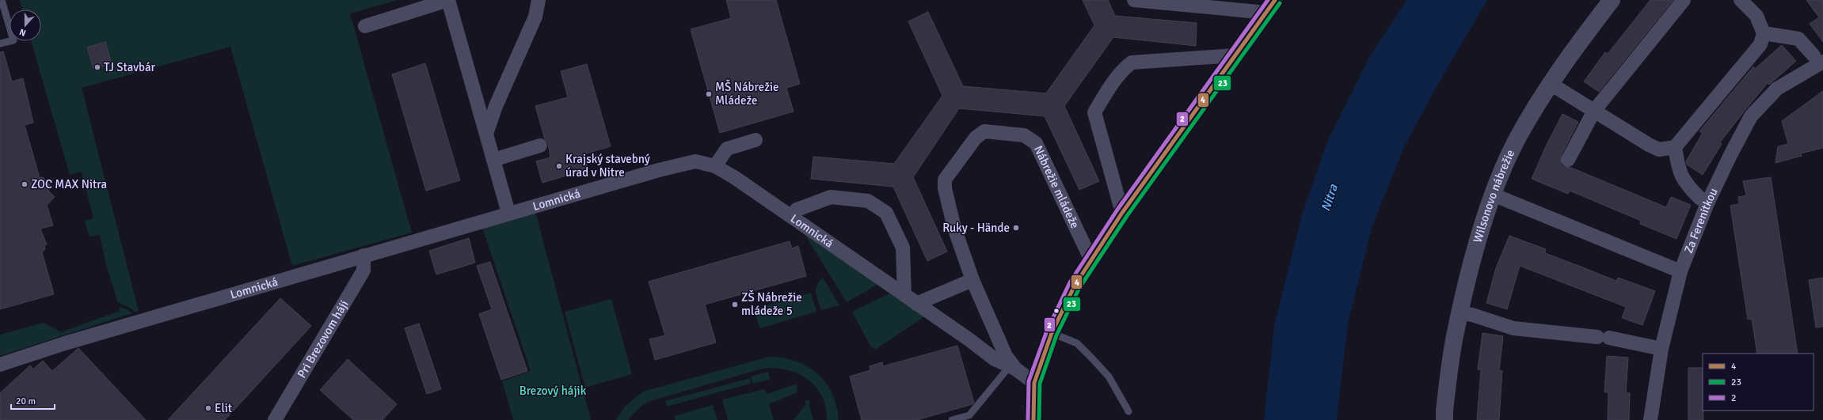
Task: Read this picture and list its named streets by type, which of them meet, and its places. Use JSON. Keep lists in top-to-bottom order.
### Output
{
  "streets": {
    "street": [
      "Nábrežie mládeže",
      "Wilsonovo nábrežie",
      "Lomnická",
      "Za Ferenitkou",
      "Pri Brezovom háji"
    ]
  },
  "crossings": [
    ["Nábrežie mládeže", "Lomnická"],
    ["Lomnická", "Pri Brezovom háji"]
  ],
  "water": ["Nitra"],
  "parks": ["Brezový hájik"],
  "places": [
    "TJ Stavbár",
    "MŠ Nábrežie Mládeže",
    "Krajský stavebný úrad v Nitre",
    "ZOC MAX Nitra",
    "Ruky - Hände",
    "ZŠ Nábrežie mládeže 5",
    "Elit"
  ],
  "lines": ["transit line 4", "transit line 2", "transit line 23"],
  "legend": ["4", "23", "2"],
  "scale_bar": "20 m",
  "north": "bottom"
}
